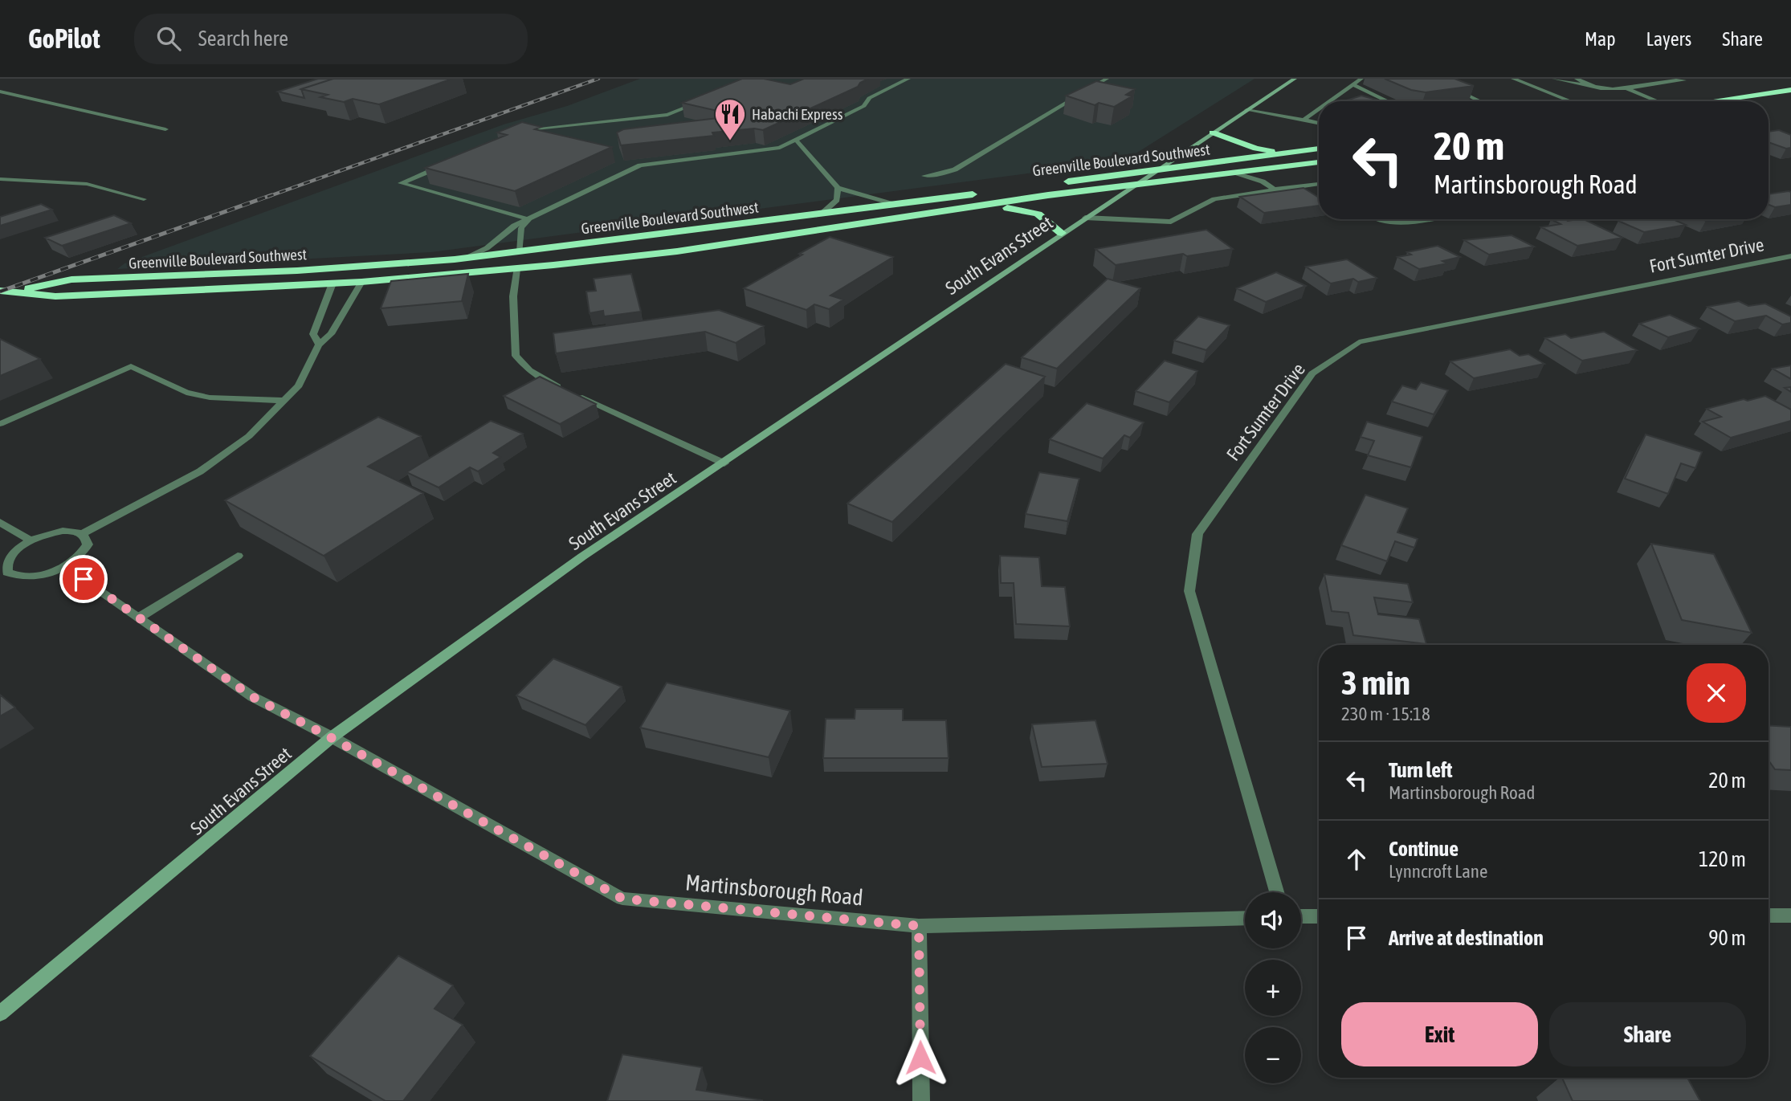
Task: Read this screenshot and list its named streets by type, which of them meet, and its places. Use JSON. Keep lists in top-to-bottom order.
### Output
{
  "streets": {
    "highway": ["Greenville Boulevard Southwest"],
    "main road": ["South Evans Street"],
    "street": ["Fort Sumter Drive", "Martinsborough Road"]
  },
  "crossings": [
    ["Greenville Boulevard Southwest", "South Evans Street"],
    ["South Evans Street", "Martinsborough Road"]
  ],
  "places": {
    "restaurant": ["Habachi Express"]
  },
  "page": {
    "header": "GoPilot",
    "search": "Search here",
    "nav": ["Map", "Layers", "Share"],
    "turn": ["20 m", "Martinsborough Road"],
    "heading": ["3 min", "230 m · 15:18"],
    "list": [
      {
        "name": "Turn left",
        "note": "Martinsborough Road",
        "value": "20 m"
      },
      {
        "name": "Continue",
        "note": "Lynncroft Lane",
        "value": "120 m"
      },
      {
        "name": "Arrive at destination",
        "value": "90 m"
      }
    ],
    "map_buttons": ["+", "−"],
    "buttons": ["Exit", "Share"]
  }
}
